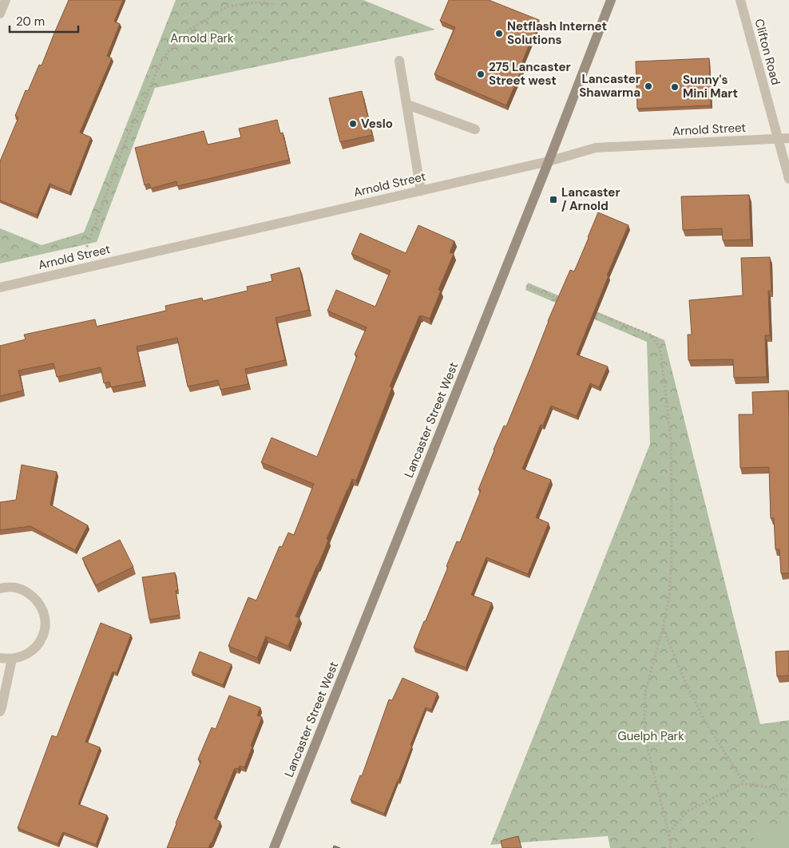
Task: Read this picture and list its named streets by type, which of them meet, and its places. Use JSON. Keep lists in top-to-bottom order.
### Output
{
  "streets": {
    "main road": ["Lancaster Street West"],
    "street": ["Clifton Road", "Arnold Street"]
  },
  "crossings": [
    ["Clifton Road", "Arnold Street"],
    ["Arnold Street", "Lancaster Street West"]
  ],
  "parks": ["Arnold Park", "Guelph Park"],
  "places": {
    "other": [
      "Netflash Internet Solutions",
      "275 Lancaster Street west",
      "Lancaster Shawarma",
      "Sunny's Mini Mart",
      "Veslo"
    ],
    "transit": ["Lancaster / Arnold"]
  },
  "scale_bar": "20 m"
}
